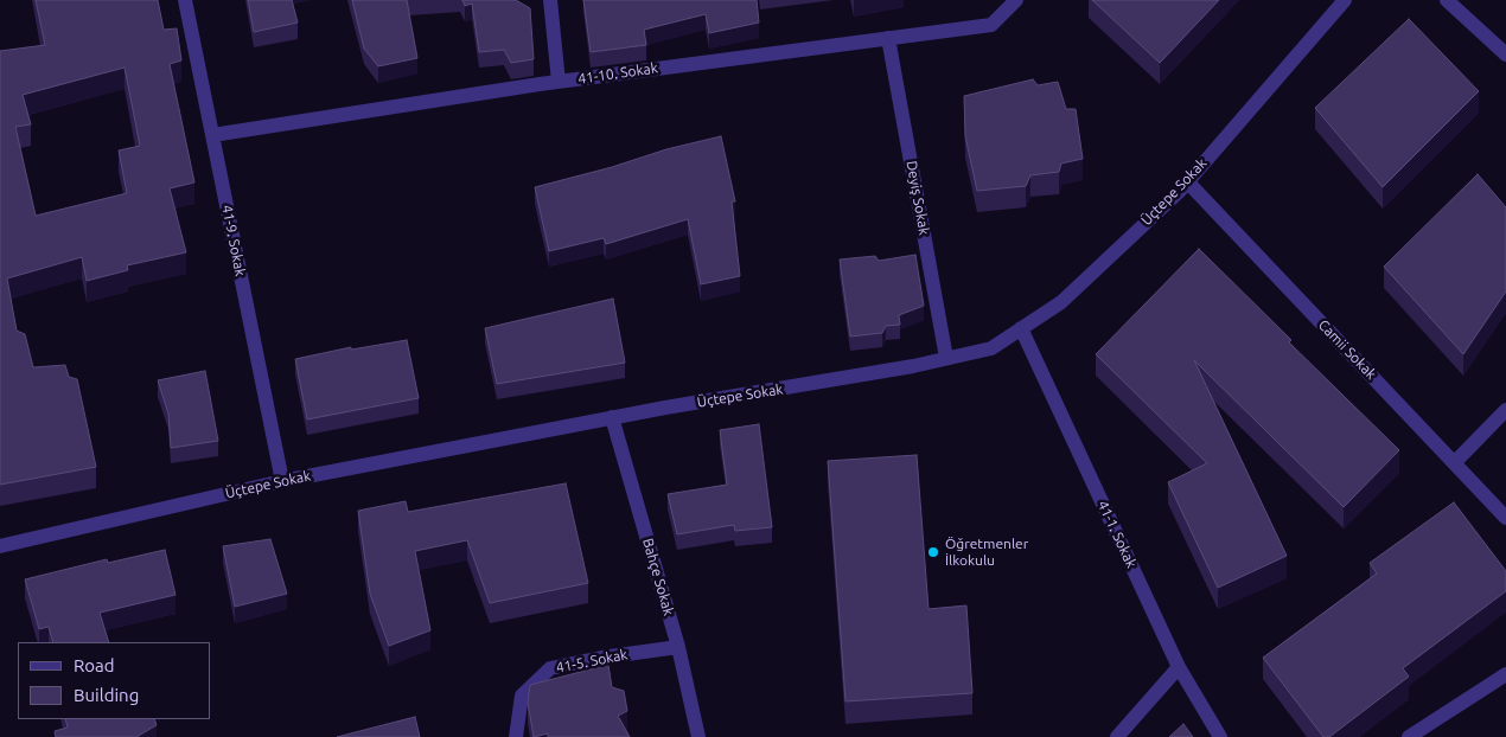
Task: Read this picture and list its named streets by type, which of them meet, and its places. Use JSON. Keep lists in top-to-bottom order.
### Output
{
  "streets": {
    "street": [
      "41-10. Sokak",
      "Üçtepe Sokak",
      "Deyiş Sokak",
      "41-9. Sokak",
      "Camii Sokak",
      "41-1. Sokak",
      "Bahçe Sokak",
      "41-5. Sokak"
    ]
  },
  "crossings": [
    ["41-10. Sokak", "Deyiş Sokak"],
    ["41-10. Sokak", "41-9. Sokak"],
    ["Üçtepe Sokak", "Deyiş Sokak"],
    ["Üçtepe Sokak", "41-9. Sokak"],
    ["Üçtepe Sokak", "Camii Sokak"],
    ["Üçtepe Sokak", "41-1. Sokak"],
    ["Üçtepe Sokak", "Bahçe Sokak"],
    ["Bahçe Sokak", "41-5. Sokak"]
  ],
  "places": ["Öğretmenler İlkokulu"],
  "legend": ["Road", "Building"]
}
